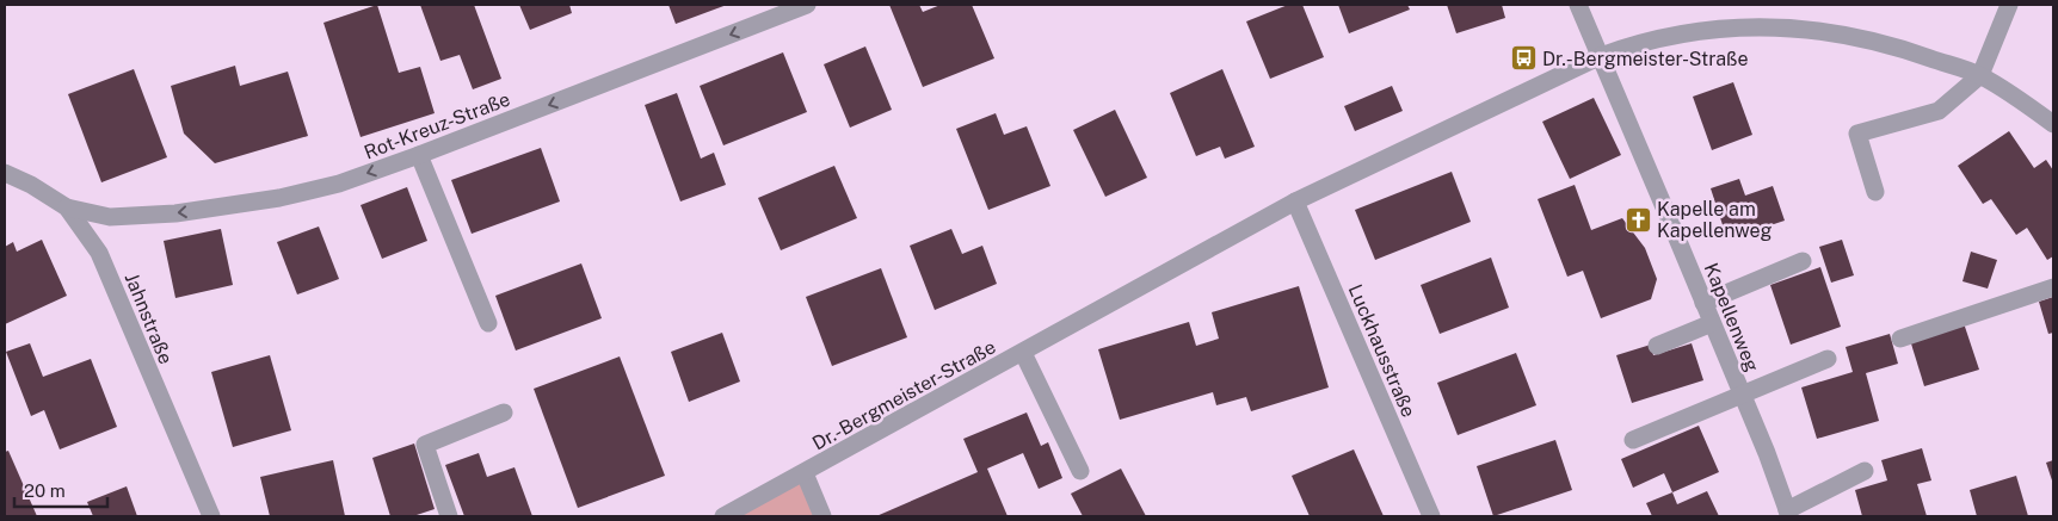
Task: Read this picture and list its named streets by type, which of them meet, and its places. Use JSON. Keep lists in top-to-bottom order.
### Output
{
  "streets": {
    "street": [
      "Rot-Kreuz-Straße",
      "Kapellenweg",
      "Jahnstraße",
      "Luckhausstraße",
      "Dr.-Bergmeister-Straße"
    ]
  },
  "crossings": [
    ["Rot-Kreuz-Straße", "Jahnstraße"],
    ["Kapellenweg", "Dr.-Bergmeister-Straße"],
    ["Luckhausstraße", "Dr.-Bergmeister-Straße"]
  ],
  "one_way": ["Rot-Kreuz-Straße"],
  "places": {
    "bus stop": ["Dr.-Bergmeister-Straße"],
    "church": ["Kapelle am Kapellenweg"]
  },
  "scale_bar": "20 m"
}
